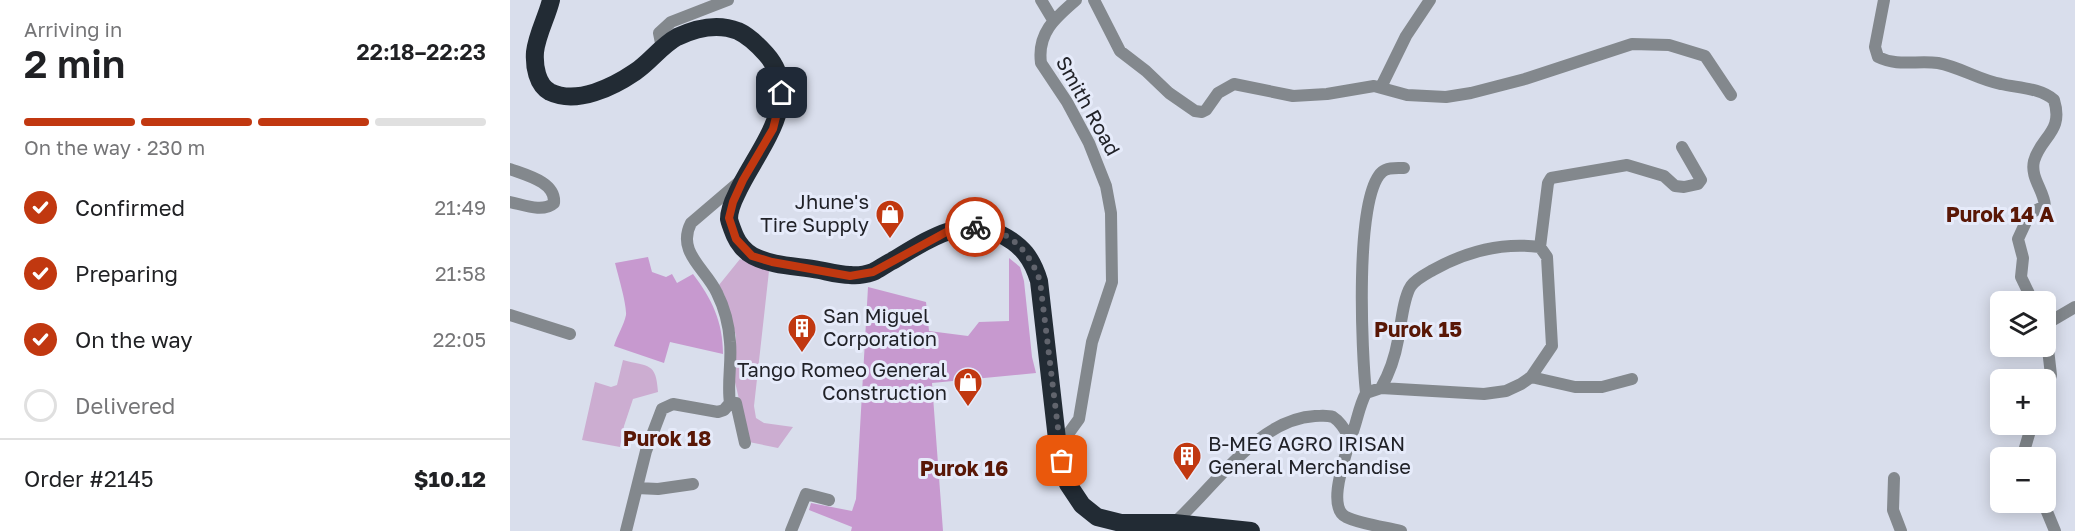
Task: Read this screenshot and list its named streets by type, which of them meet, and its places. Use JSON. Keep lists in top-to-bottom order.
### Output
{
  "streets": {
    "street": ["Smith Road"]
  },
  "districts": [
    "Purok 14 A",
    "Purok 15",
    "Purok 18",
    "Purok 16"
  ],
  "places": {
    "shop": ["Jhune's Tire Supply", "Tango Romeo General Construction"],
    "building": ["San Miguel Corporation", "B-MEG AGRO IRISAN General Merchandise"]
  },
  "page": {
    "heading": ["2 min", "Arriving in", "22:18–22:23"],
    "panel": ["Order #2145", "$10.12"],
    "bar": "On the way · 230 m",
    "list": [
      ["Confirmed", "21:49"],
      ["Preparing", "21:58"],
      ["On the way", "22:05"],
      "Delivered"
    ],
    "map_buttons": ["+", "−"]
  }
}
